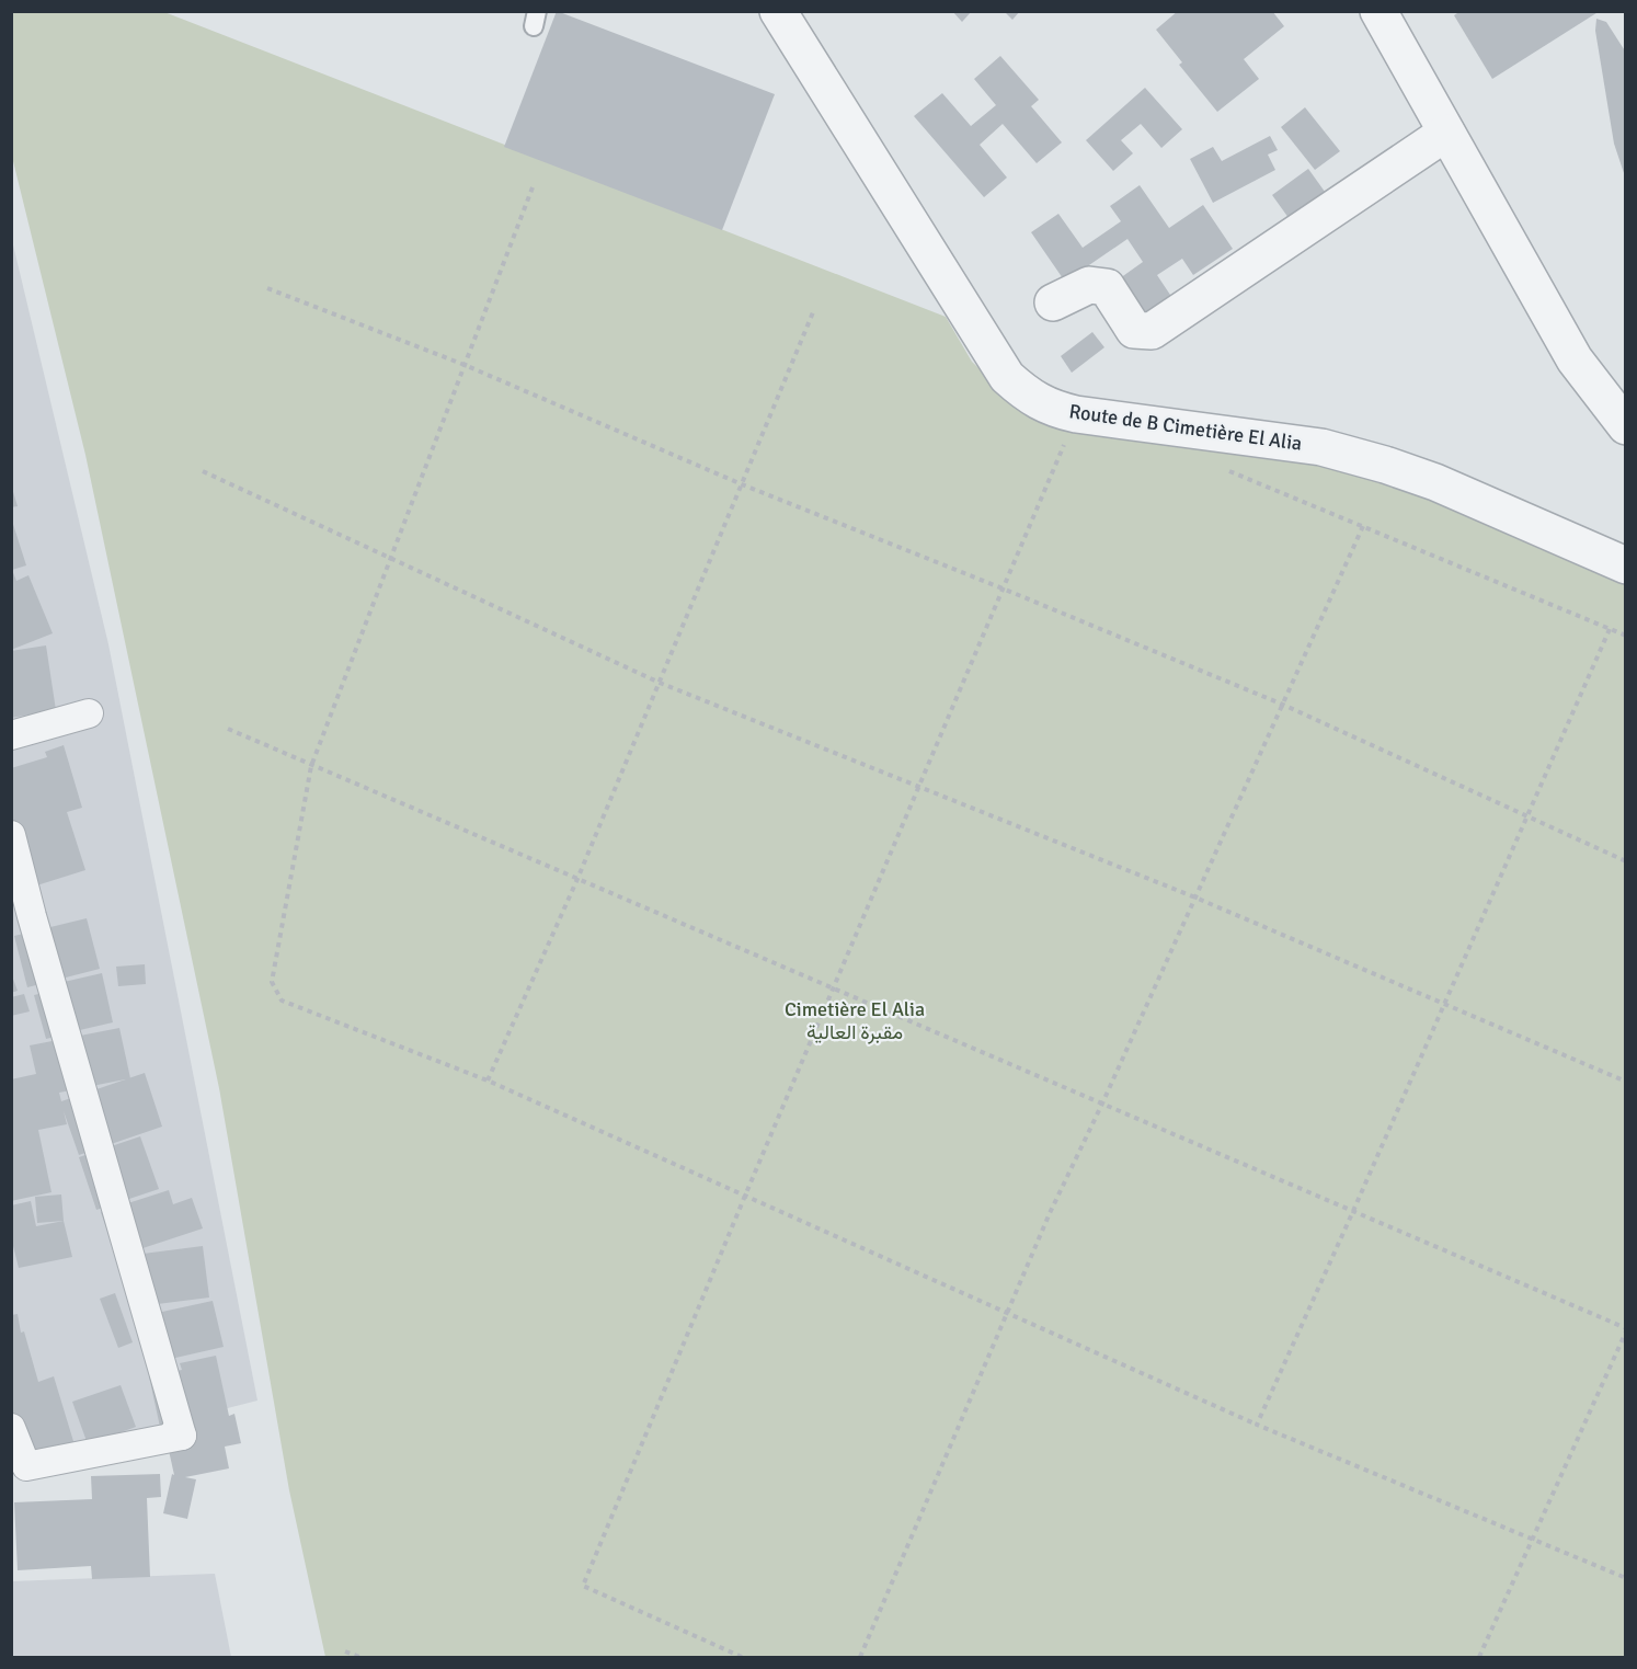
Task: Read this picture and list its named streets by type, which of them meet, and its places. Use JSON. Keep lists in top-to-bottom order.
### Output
{
  "streets": {
    "street": ["Route de B Cimetière El Alia"]
  },
  "parks": ["Cimetière El Alia مقبرة العالية"]
}
